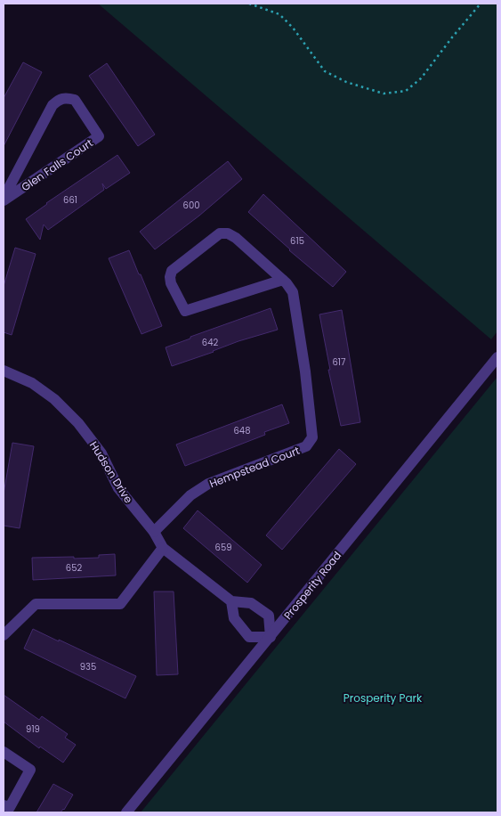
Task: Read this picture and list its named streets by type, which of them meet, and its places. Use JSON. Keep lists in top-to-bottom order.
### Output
{
  "streets": {
    "street": [
      "Glen Falls Court",
      "Hempstead Court",
      "Hudson Drive",
      "Prosperity Road"
    ]
  },
  "crossings": [
    ["Hempstead Court", "Hudson Drive"],
    ["Hudson Drive", "Prosperity Road"]
  ],
  "parks": ["Prosperity Park"],
  "house_numbers": [
    "661",
    "600",
    "615",
    "642",
    "617",
    "648",
    "659",
    "652",
    "935",
    "919"
  ]
}
